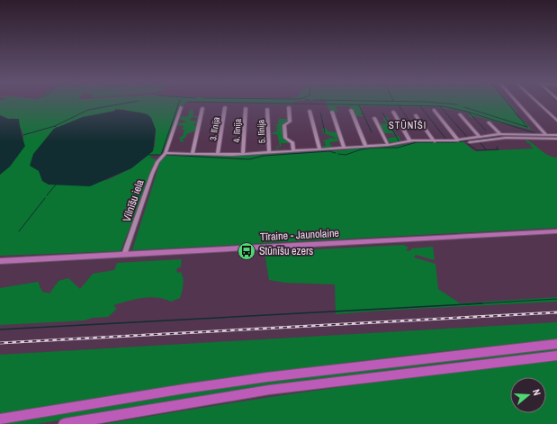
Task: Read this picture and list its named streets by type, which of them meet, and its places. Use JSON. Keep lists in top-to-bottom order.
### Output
{
  "streets": {
    "main road": ["Tīraine - Jaunolaine"],
    "street": [
      "3. līnija",
      "4. līnija",
      "5. līnija",
      "Vilnīšu iela"
    ]
  },
  "crossings": [
    ["Vilnīšu iela", "Tīraine - Jaunolaine"]
  ],
  "districts": ["STŪNĪŠI"],
  "places": {
    "bus stop": ["Stūnīšu ezers"]
  },
  "north": "right"
}
